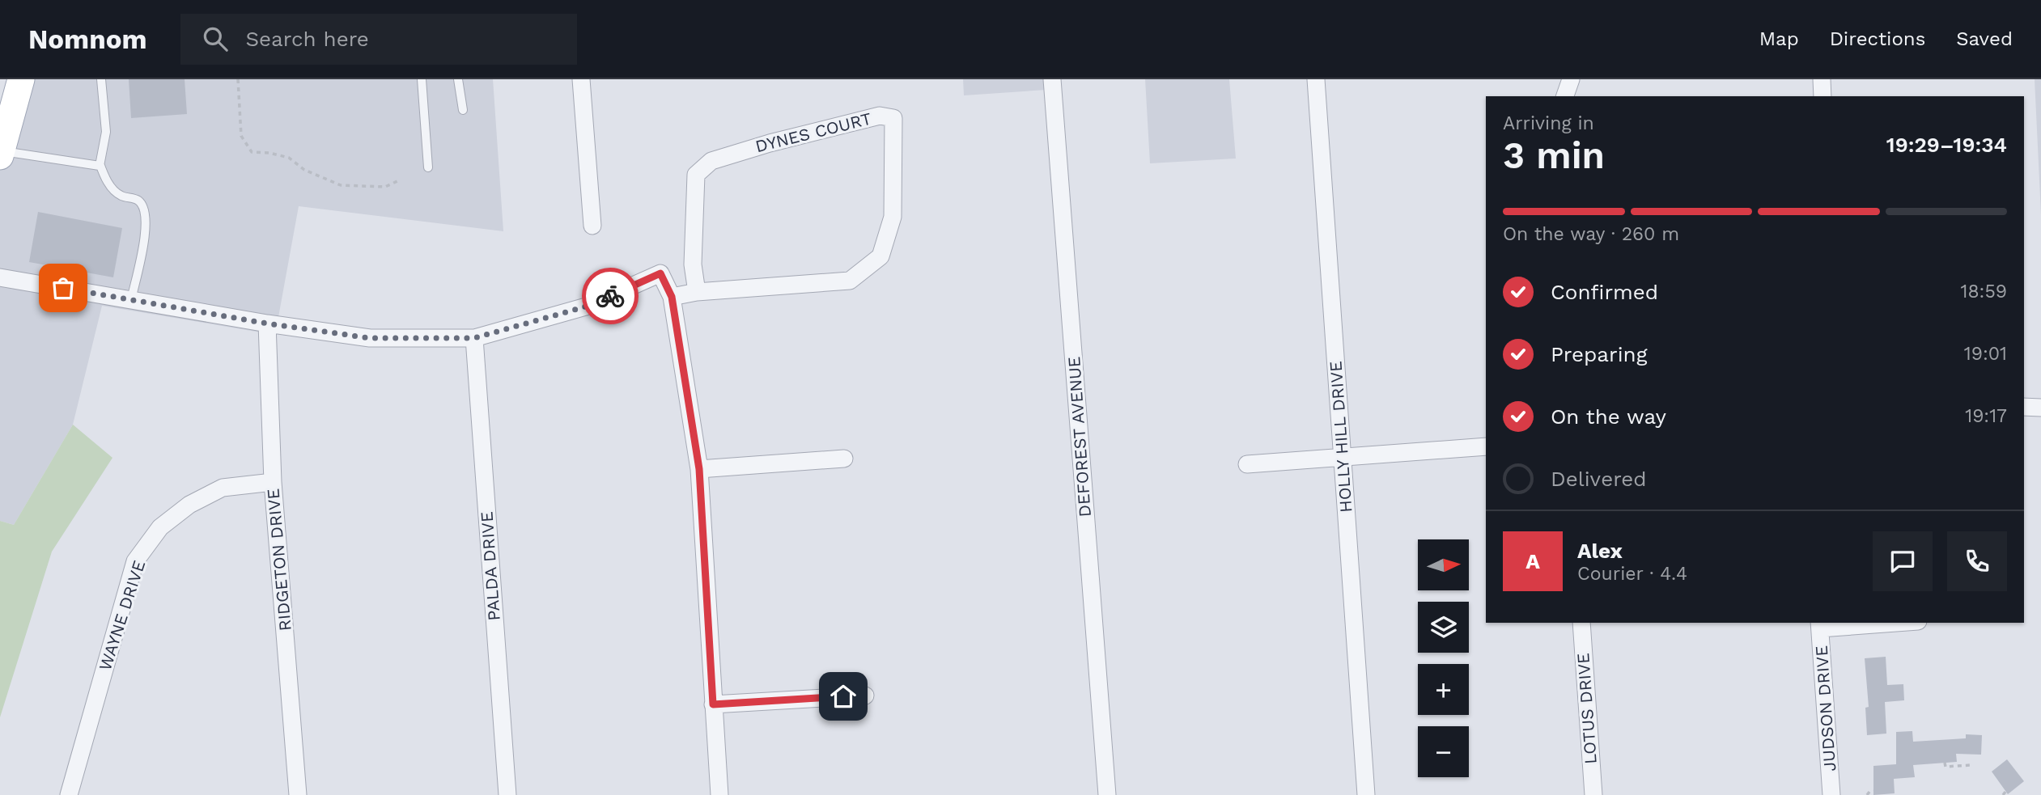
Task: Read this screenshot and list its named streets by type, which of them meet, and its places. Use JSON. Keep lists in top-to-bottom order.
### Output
{
  "streets": {
    "street": [
      "DYNES COURT",
      "DEFOREST AVENUE",
      "HOLLY HILL DRIVE",
      "RIDGETON DRIVE",
      "PALDA DRIVE",
      "WAYNE DRIVE",
      "LOTUS DRIVE",
      "JUDSON DRIVE"
    ]
  },
  "crossings": [
    ["RIDGETON DRIVE", "WAYNE DRIVE"]
  ],
  "north": "right",
  "page": {
    "header": "Nomnom",
    "search": "Search here",
    "nav": ["Map", "Directions", "Saved"],
    "heading": ["3 min", "Arriving in", "19:29–19:34"],
    "panel": ["Alex", "Courier · 4.4"],
    "bar": "On the way · 260 m",
    "list": [
      ["Confirmed", "18:59"],
      ["Preparing", "19:01"],
      ["On the way", "19:17"],
      "Delivered"
    ],
    "round": "A",
    "map_buttons": ["+", "−"]
  }
}
